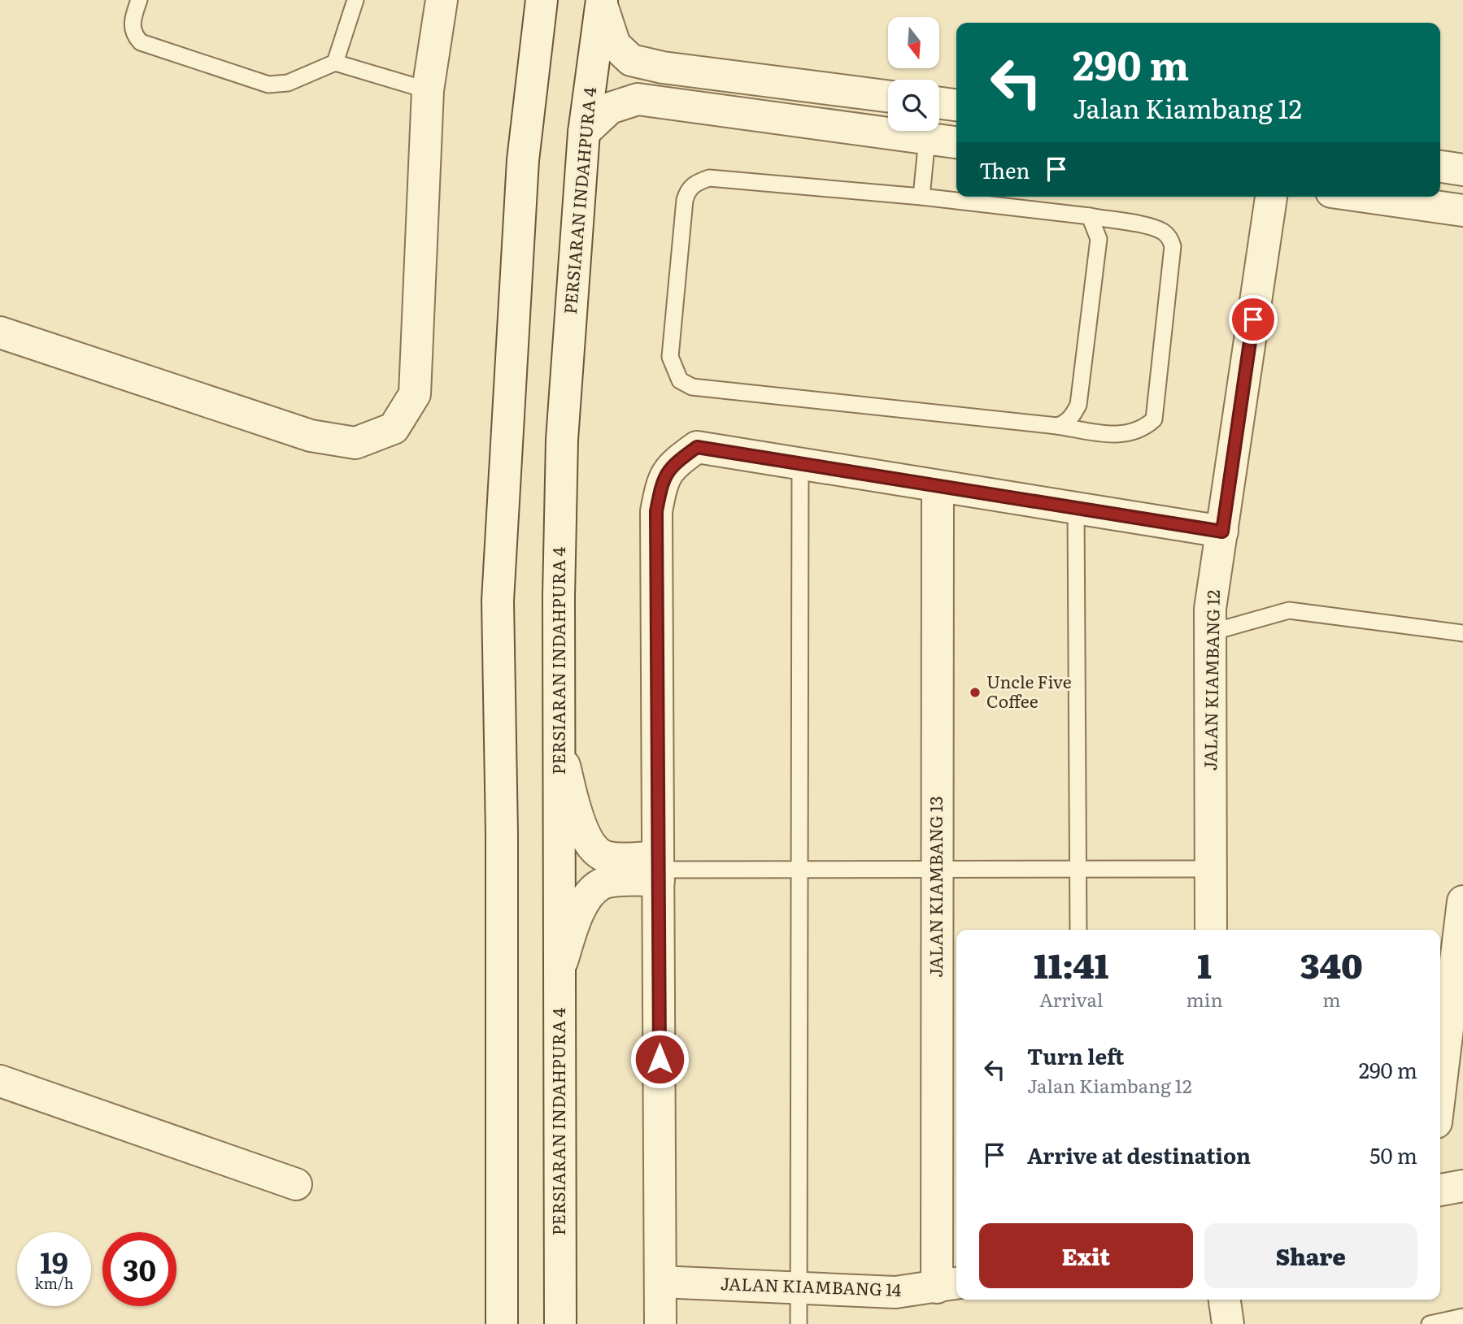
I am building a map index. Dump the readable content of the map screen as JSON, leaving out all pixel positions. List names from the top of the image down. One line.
{"streets":{"street":["PERSIARAN INDAHPURA 4","JALAN KIAMBANG 12","JALAN KIAMBANG 13","JALAN KIAMBANG 14"]},"crossings":[["JALAN KIAMBANG 13","JALAN KIAMBANG 14"]],"places":["Uncle Five Coffee"],"north":"bottom","page":{"turn":["290 m","Jalan Kiambang 12"],"then":"Then","eta":["11:41","Arrival","1","min","340","m"],"list":[{"name":"Turn left","note":"Jalan Kiambang 12","value":"290 m"},{"name":"Arrive at destination","value":"50 m"}],"buttons":["Exit","Share"],"speed":"19 km/h","limit":"30"}}
